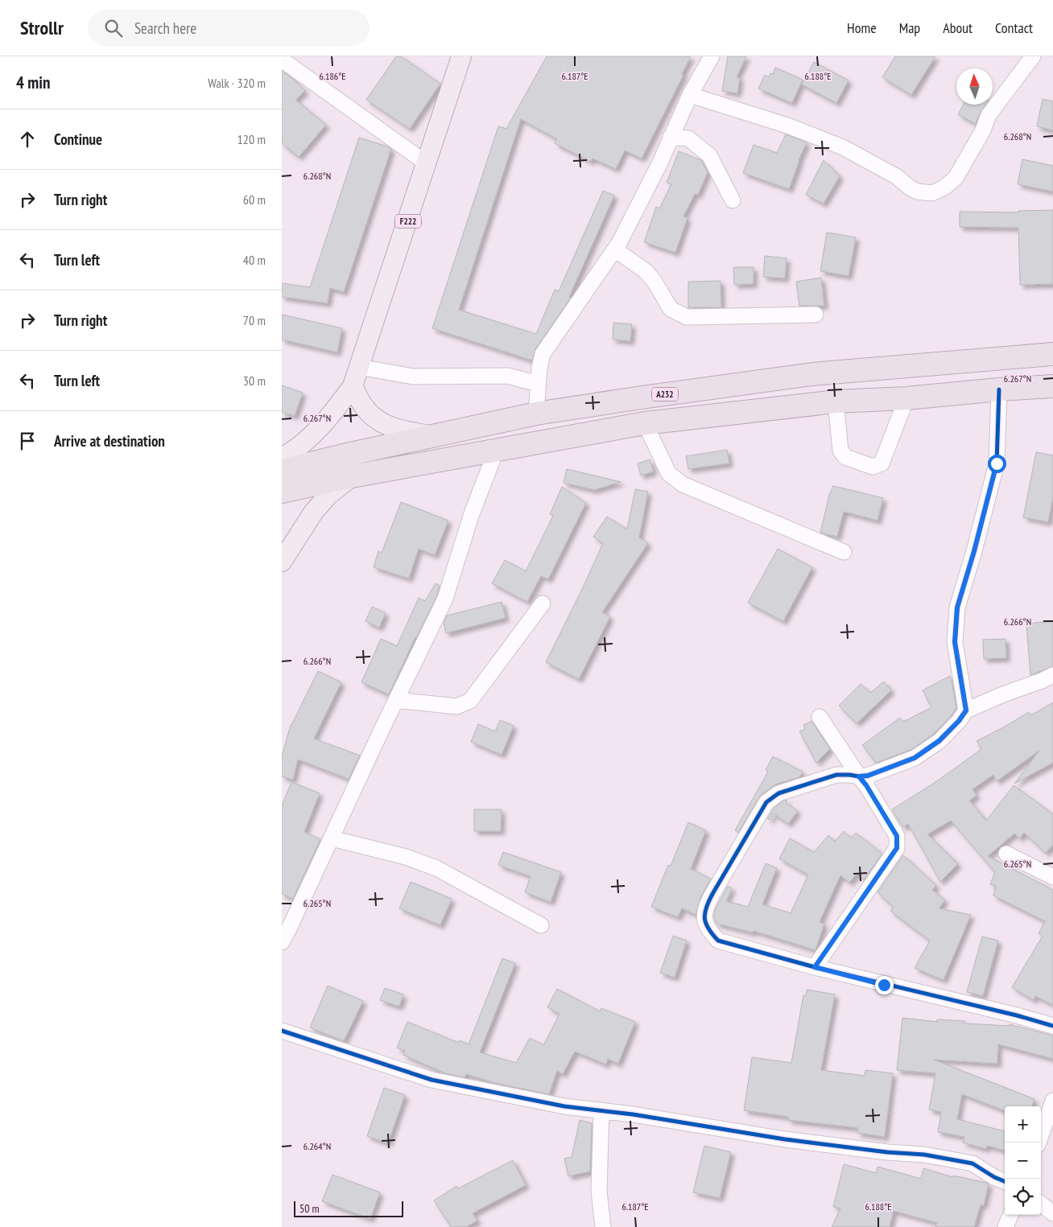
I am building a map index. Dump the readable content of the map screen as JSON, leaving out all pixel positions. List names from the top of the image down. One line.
{"streets":{"highway":["A232"],"main road":["F222"]},"scale_bar":"50 m","north":"top","page":{"header":"Strollr","search":"Search here","nav":["Home","Map","About","Contact"],"heading":["4 min","Walk · 320 m"],"list":[["Continue","120 m"],["Turn right","60 m"],["Turn left","40 m"],["Turn right","70 m"],["Turn left","30 m"],"Arrive at destination"],"map_buttons":["+","−"],"scale":"50 m"},"coordinates":["6.186°E","6.187°E","6.188°E","6.268°N","6.267°N","6.266°N","6.265°N","6.264°N"]}
